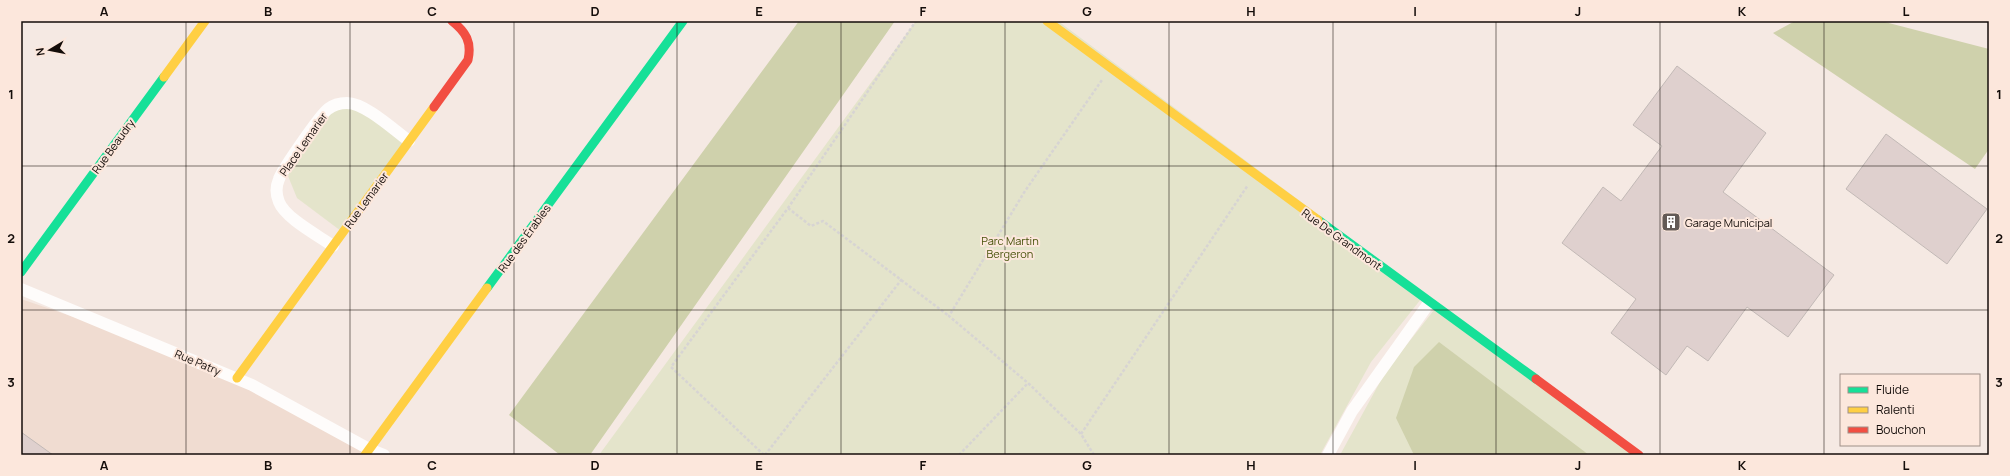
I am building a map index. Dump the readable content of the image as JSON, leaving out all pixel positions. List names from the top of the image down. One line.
{"streets":{"street":["Place Lemarier","Rue Beaudry","Rue Lemarier","Rue des Érables","Rue De Grandmont","Rue Patry"]},"crossings":[["Place Lemarier","Rue Lemarier"],["Rue Lemarier","Rue Patry"],["Rue des Érables","Rue Patry"]],"parks":["Parc Martin Bergeron"],"places":{"building":["Garage Municipal"]},"legend":["Fluide","Ralenti","Bouchon"],"north":"left","grid":{"columns":["A","B","C","D","E","F","G","H","I","J","K","L"],"rows":["1","2","3"]}}
